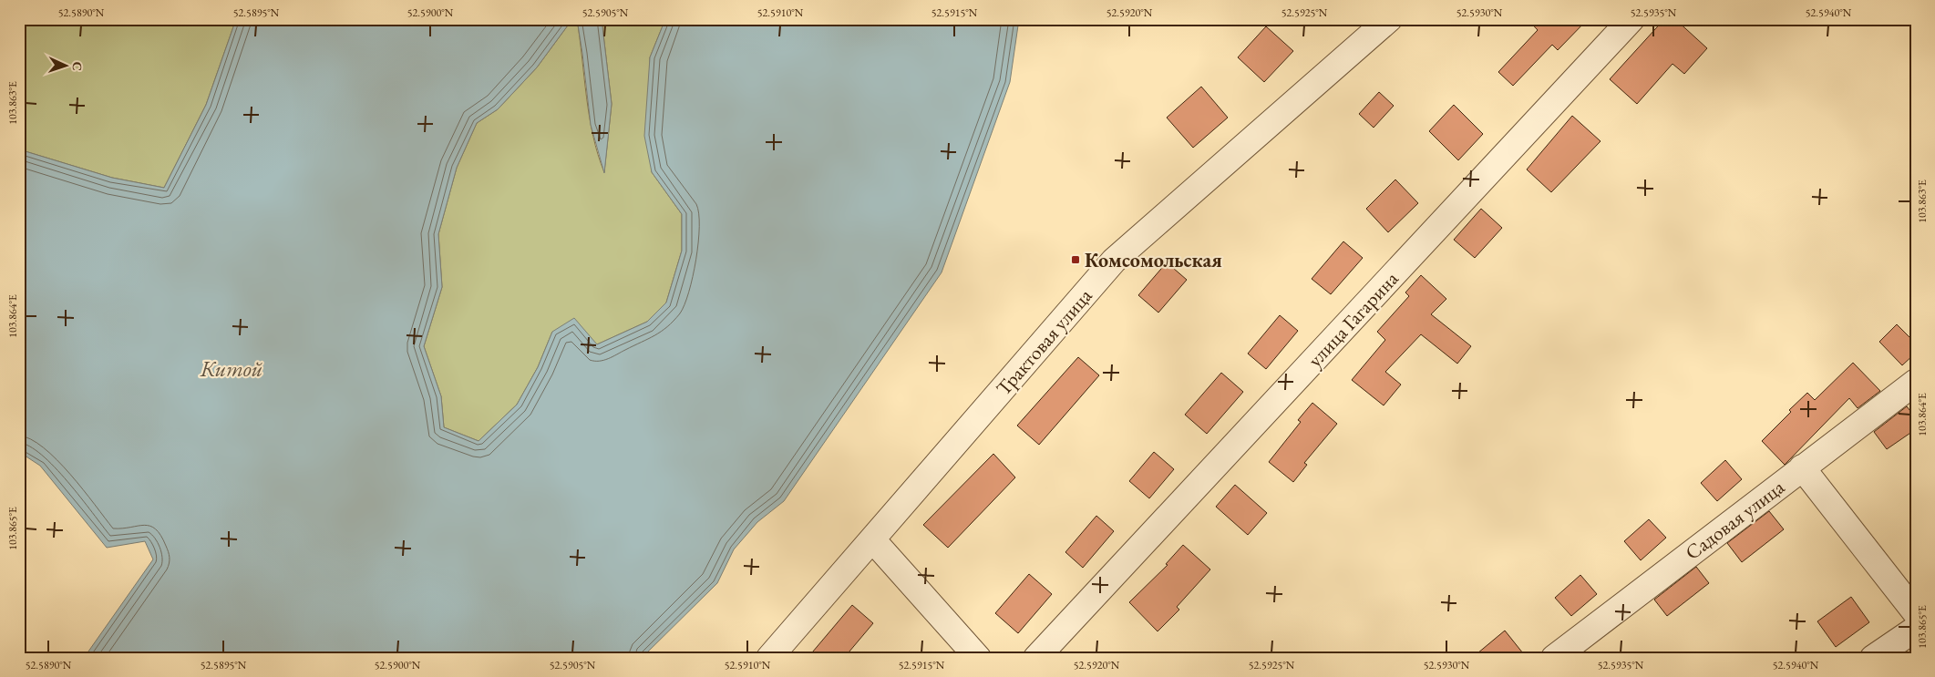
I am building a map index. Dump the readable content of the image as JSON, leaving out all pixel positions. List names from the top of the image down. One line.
{"streets":{"street":["улица Гагарина","Трактовая улица","Садовая улица"]},"water":["Китой"],"places":{"transit":["Комсомольская"]},"north":"right","coordinates":["52.5890°N","52.5895°N","52.5900°N","52.5905°N","52.5910°N","52.5915°N","52.5920°N","52.5925°N","52.5930°N","52.5935°N","52.5940°N","103.863°E","103.864°E","103.865°E"]}
